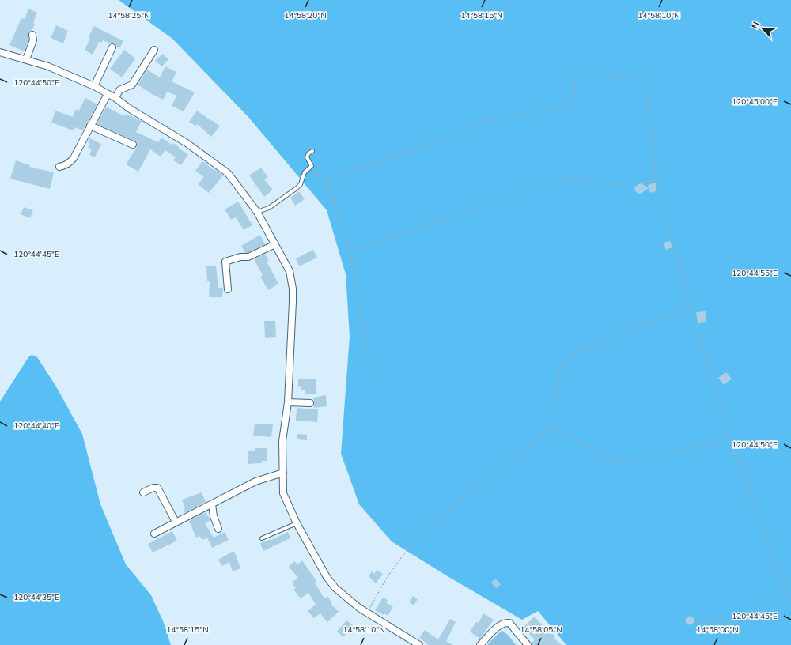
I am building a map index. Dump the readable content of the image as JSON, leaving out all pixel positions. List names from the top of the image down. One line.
{"north":"top left","coordinates":["14°58'25\"N","14°58'20\"N","14°58'15\"N","14°58'10\"N","120°44'50\"E","120°45'00\"E","120°44'45\"E","120°44'55\"E","120°44'40\"E","120°44'35\"E","14°58'05\"N","14°58'00\"N"]}
